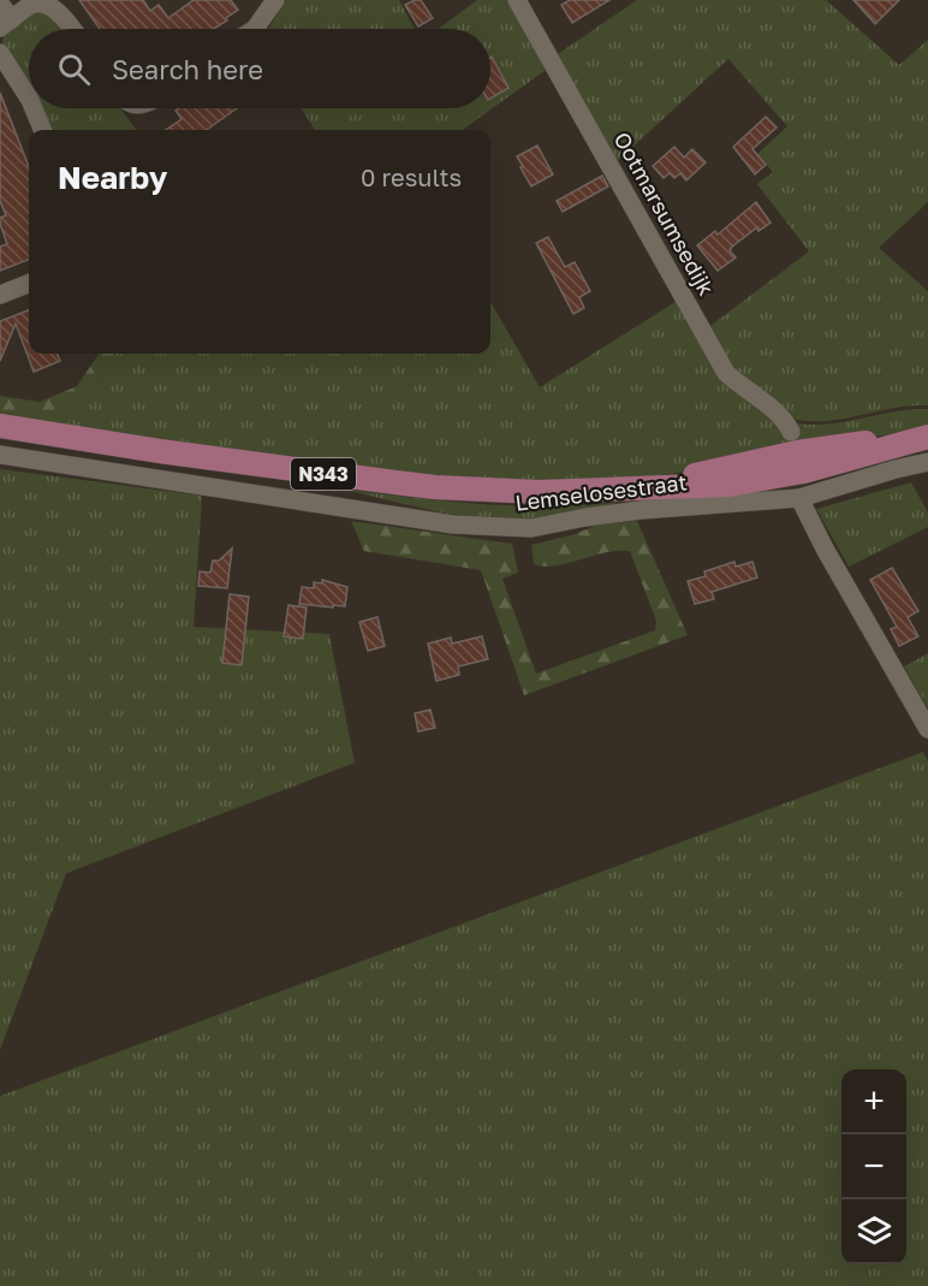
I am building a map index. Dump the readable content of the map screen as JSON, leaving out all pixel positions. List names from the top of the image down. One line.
{"streets":{"main road":["N343"],"street":["Ootmarsumsedijk","Lemselosestraat"]},"page":{"search":"Search here","heading":["Nearby","0 results"],"map_buttons":["+","−"]}}
